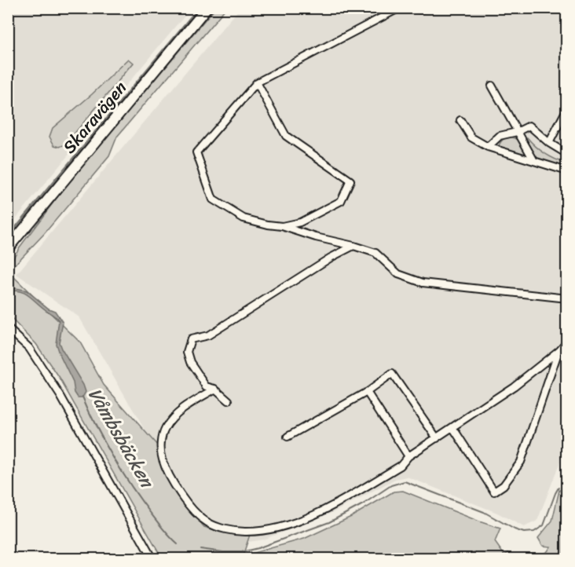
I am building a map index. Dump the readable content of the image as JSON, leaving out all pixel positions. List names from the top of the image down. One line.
{"streets":{"main road":["Skaravägen"]},"water":["Våmbsbäcken"]}
